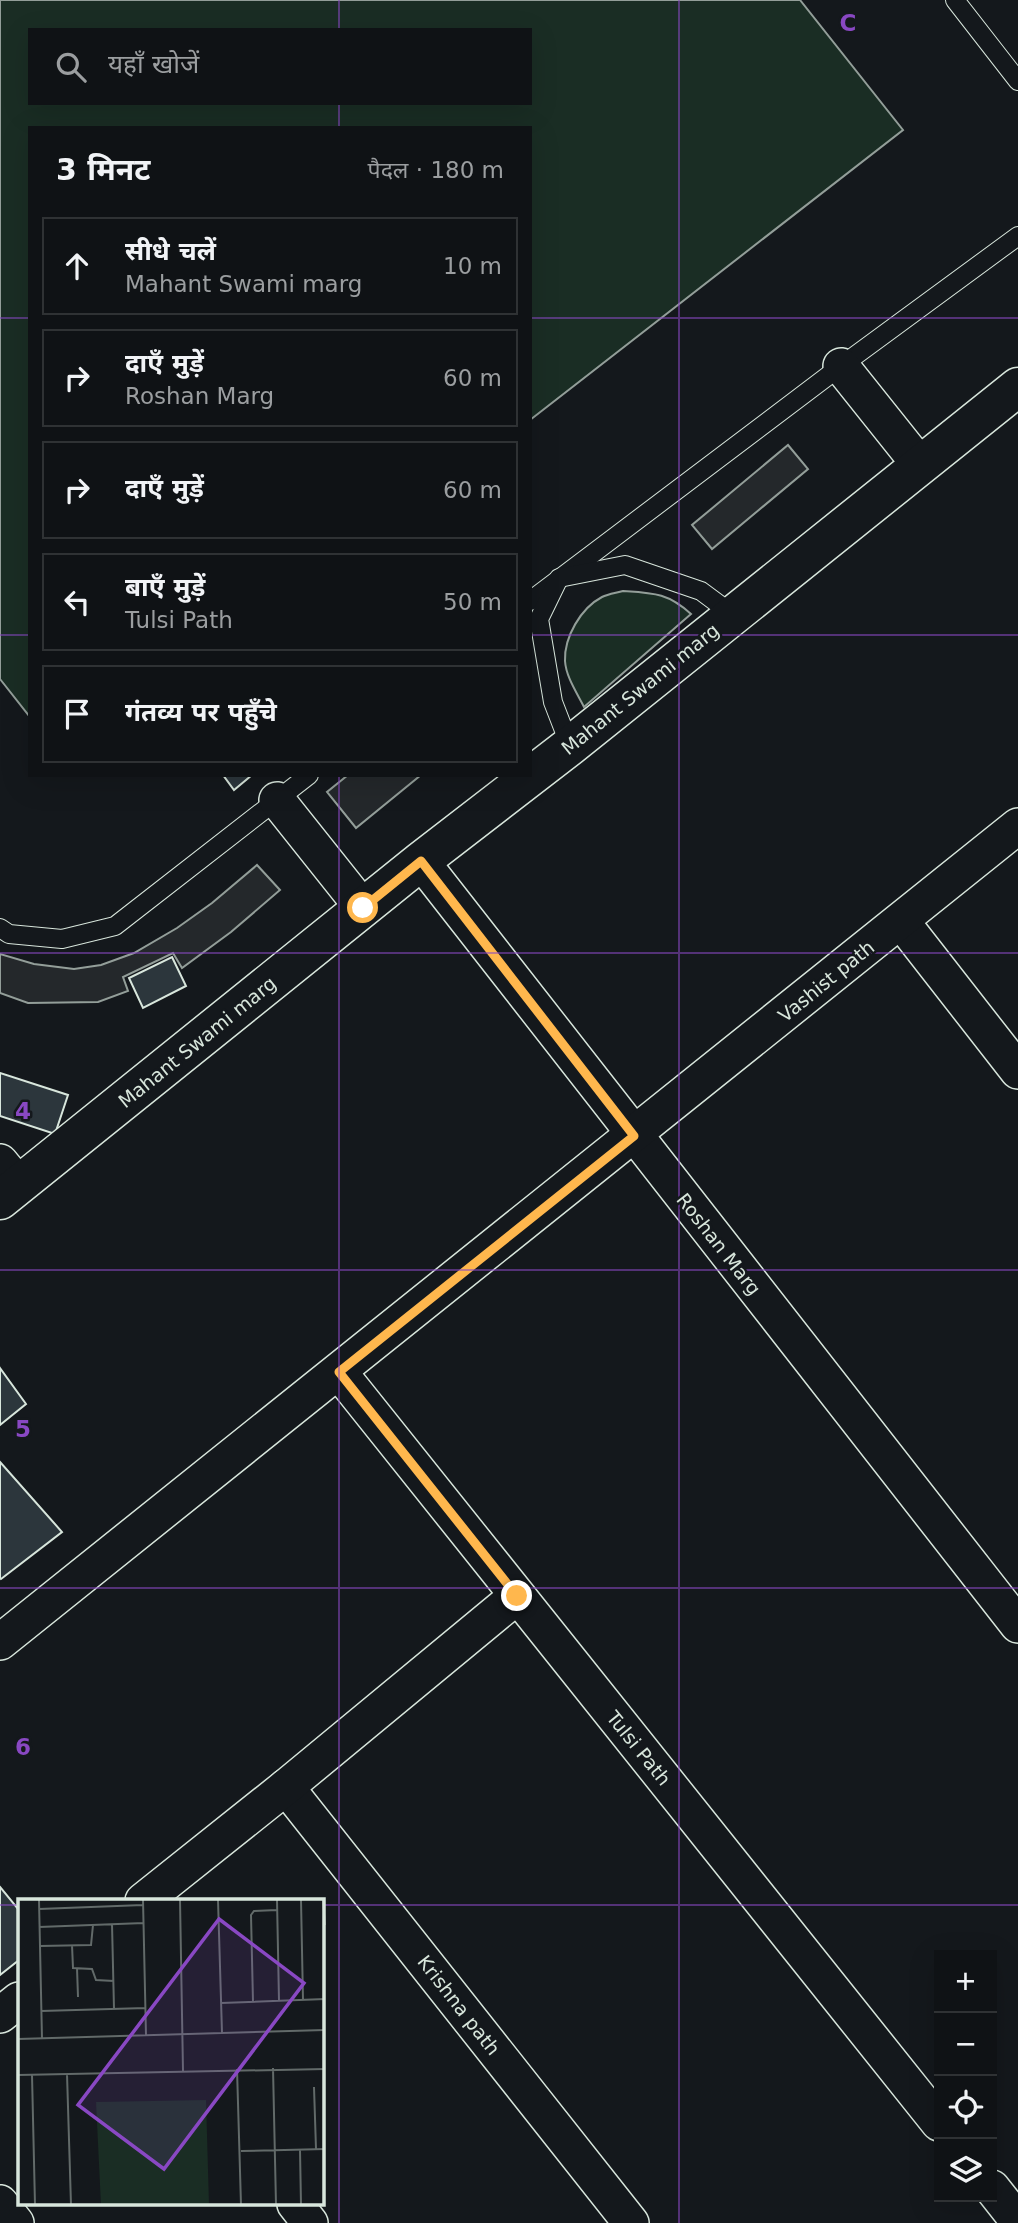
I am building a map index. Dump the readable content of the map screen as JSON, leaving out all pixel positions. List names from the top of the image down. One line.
{"streets":{"street":["Mahant Swami marg","Vashist path","Roshan Marg","Tulsi Path","Krishna path"]},"crossings":[["Mahant Swami marg","Roshan Marg"],["Vashist path","Roshan Marg"],["Vashist path","Tulsi Path"]],"page":{"search":"यहाँ खोजें","heading":["3 मिनट","पैदल · 180 m"],"list":[["सीधे चलें","Mahant Swami marg","10 m"],["दाएँ मुड़ें","Roshan Marg","60 m"],["दाएँ मुड़ें","60 m"],["बाएँ मुड़ें","Tulsi Path","50 m"],"गंतव्य पर पहुँचे"],"map_buttons":["+","−"]},"grid":{"columns":["C"],"rows":["4","5","6"]}}
